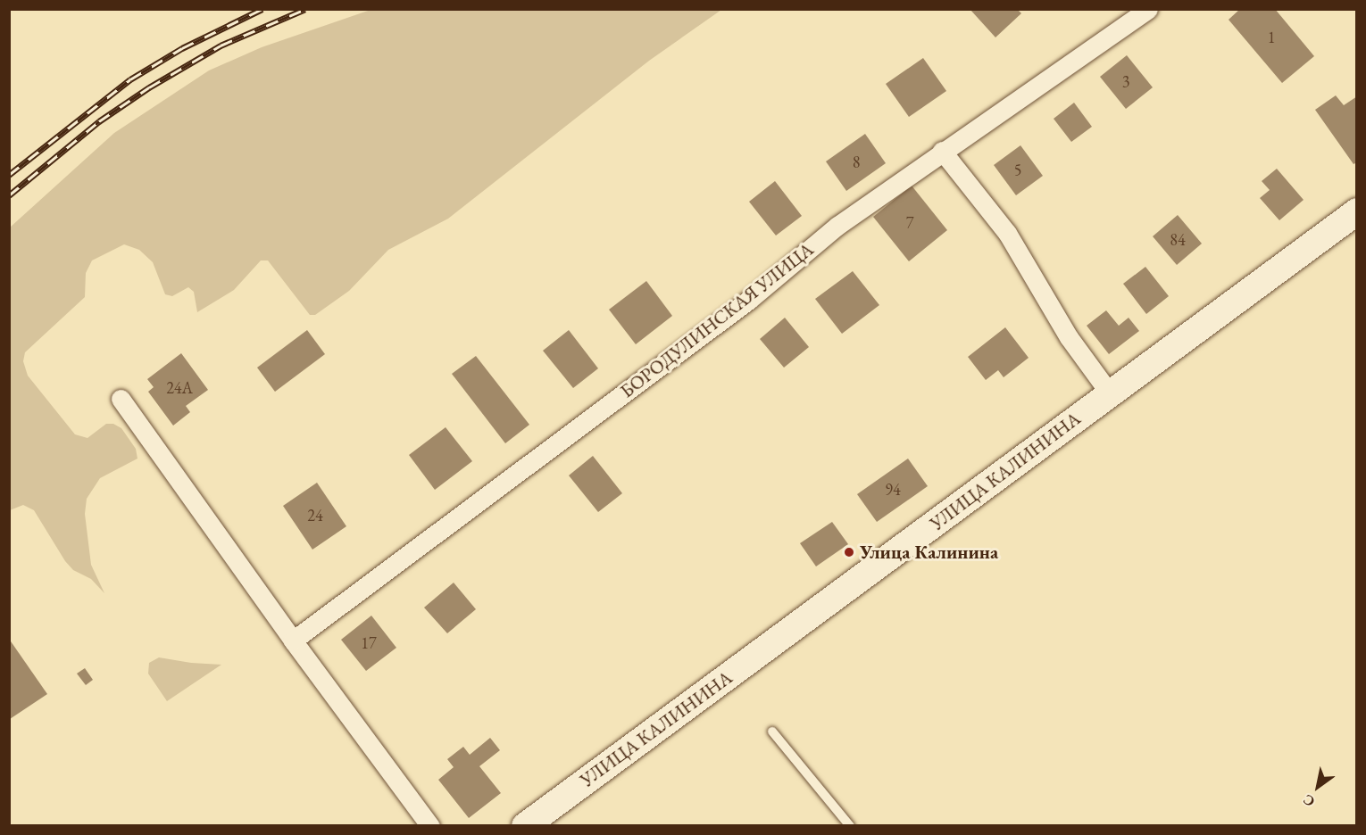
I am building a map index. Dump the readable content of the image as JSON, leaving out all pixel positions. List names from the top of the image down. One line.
{"streets":{"main road":["УЛИЦА КАЛИНИНА"],"street":["БОРОДУЛИНСКАЯ УЛИЦА"]},"places":["Улица Калинина"],"house_numbers":["1","3","8","5","7","84","24А","94","24","17"],"north":"bottom left"}
